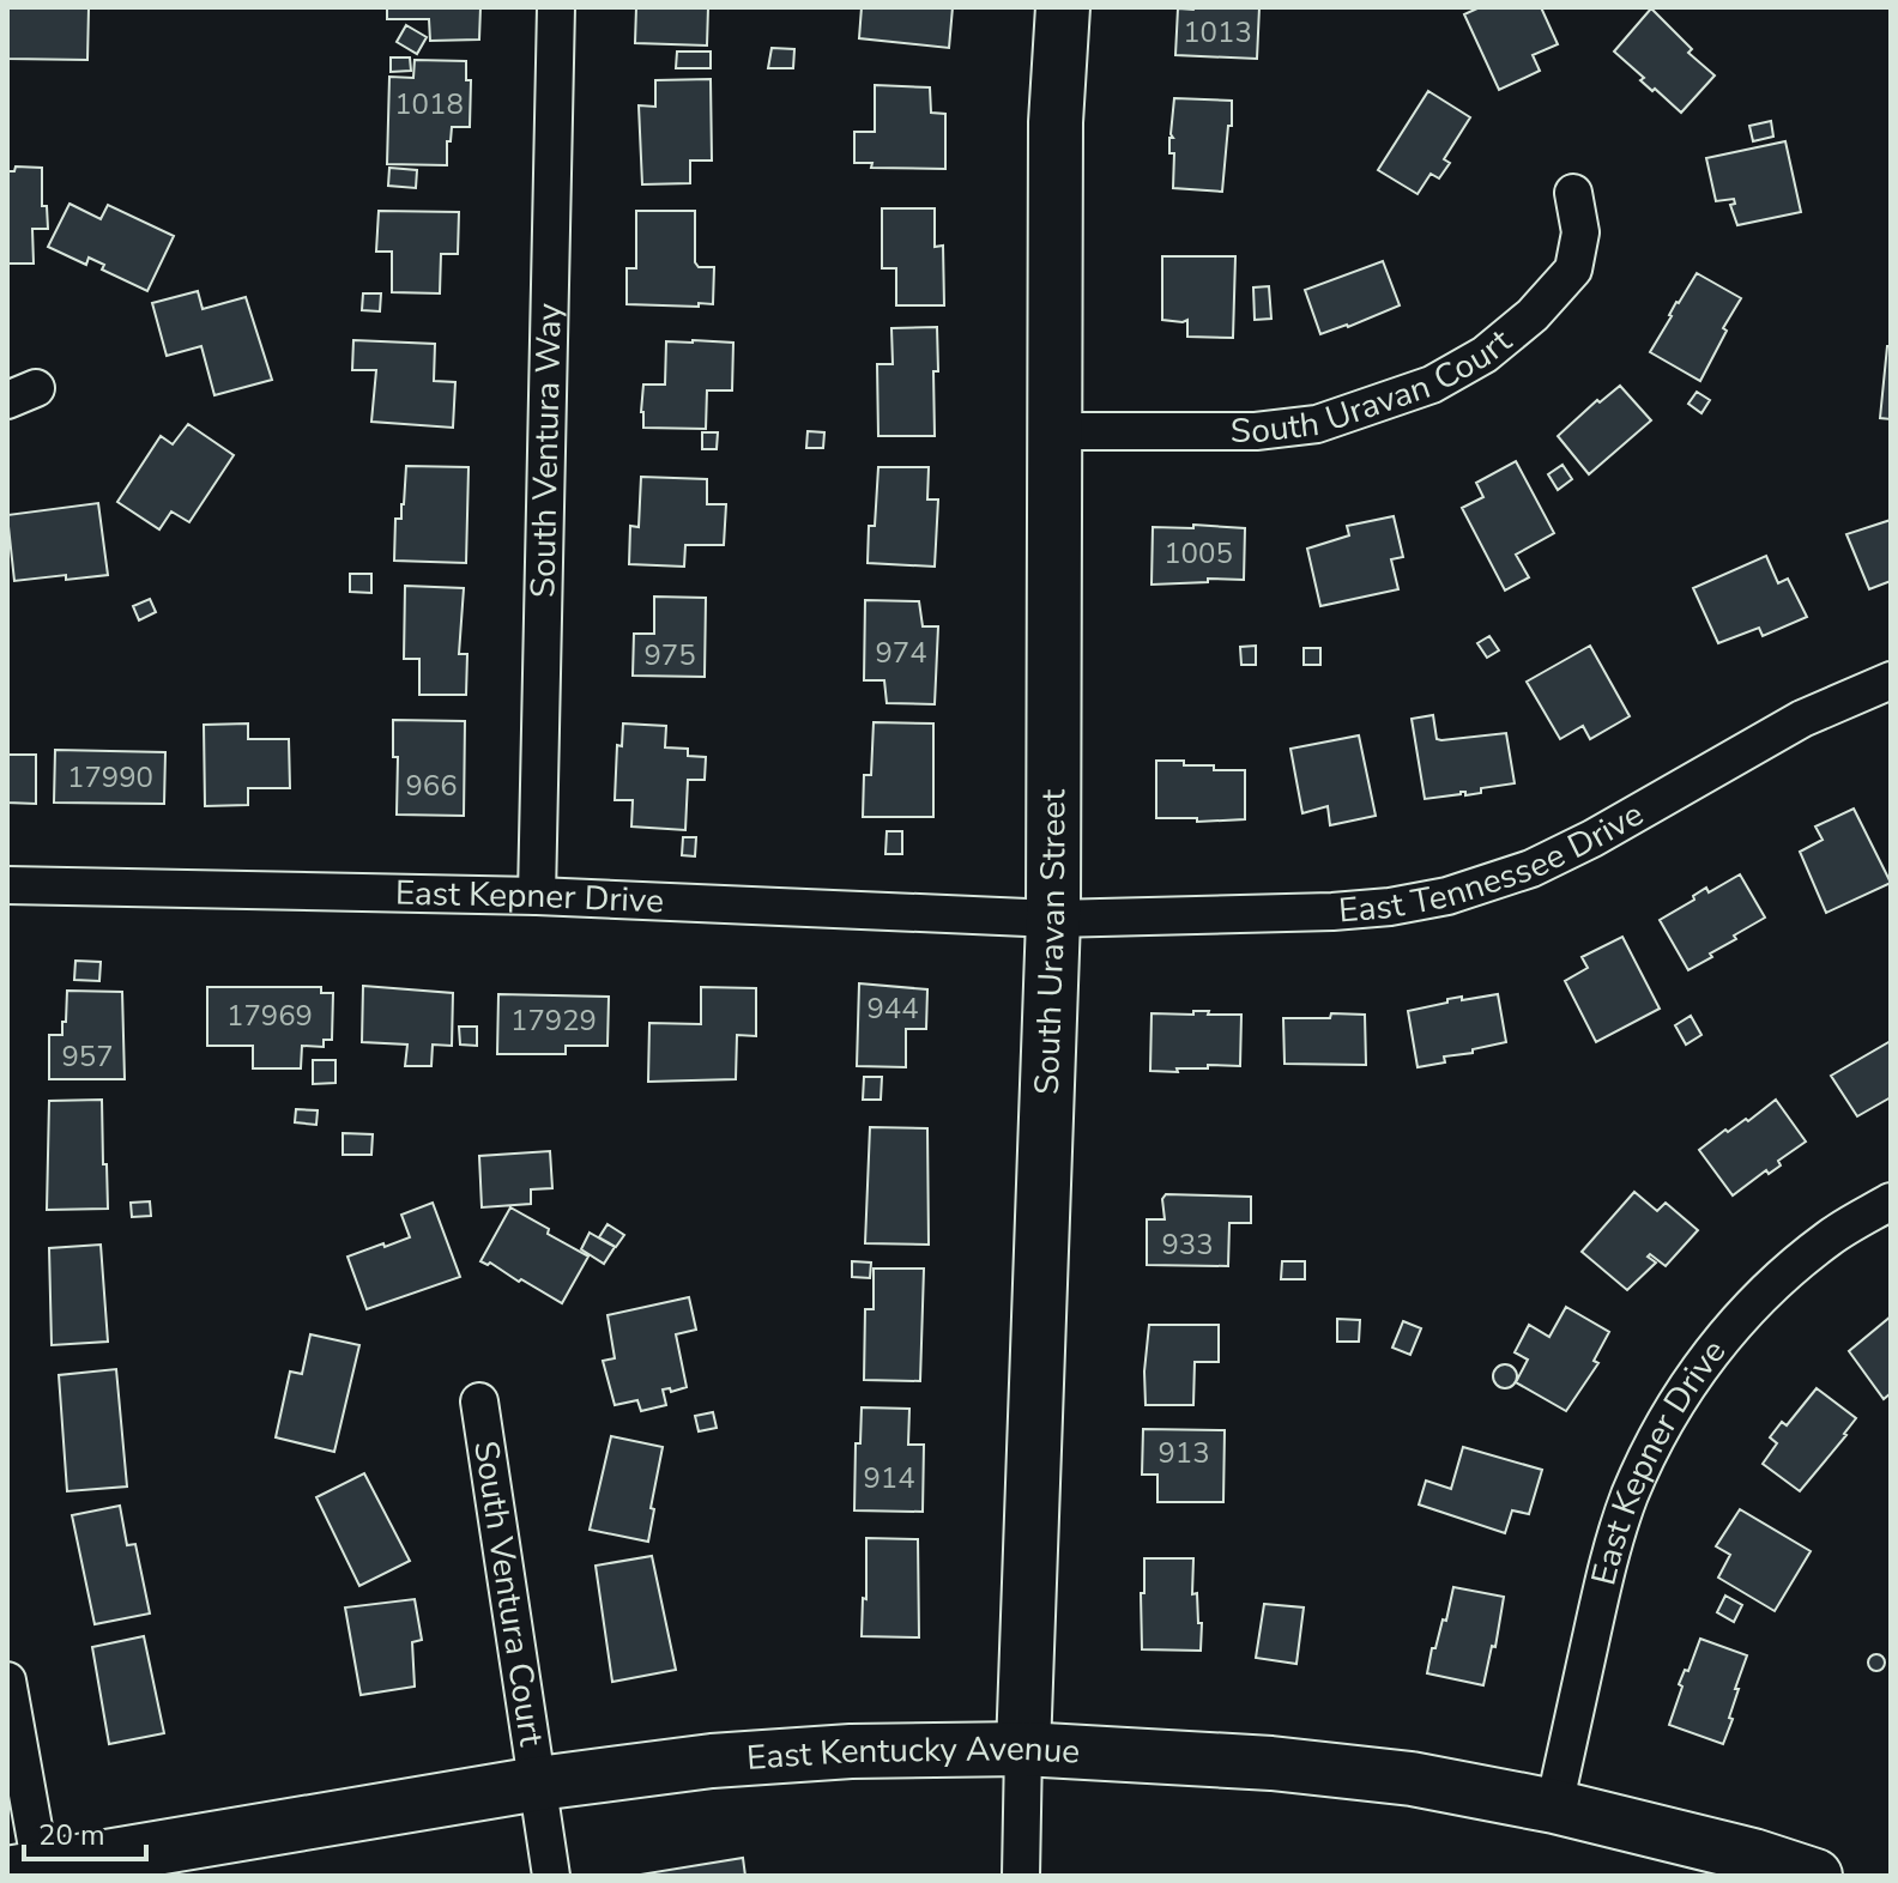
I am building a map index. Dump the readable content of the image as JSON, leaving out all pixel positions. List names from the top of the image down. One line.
{"streets":{"street":["South Uravan Court","South Ventura Way","East Tennessee Drive","East Kepner Drive","South Uravan Street","South Ventura Court","East Kentucky Avenue"]},"crossings":[["South Uravan Court","South Uravan Street"],["South Ventura Way","East Kepner Drive"],["East Tennessee Drive","East Kepner Drive"],["East Tennessee Drive","South Uravan Street"],["East Kepner Drive","South Uravan Street"],["East Kepner Drive","East Kentucky Avenue"],["South Uravan Street","East Kentucky Avenue"],["South Ventura Court","East Kentucky Avenue"]],"house_numbers":["1013","1018","1005","974","975","17990","966","944","17969","17929","957","933","913","914"],"scale_bar":"20 m"}
